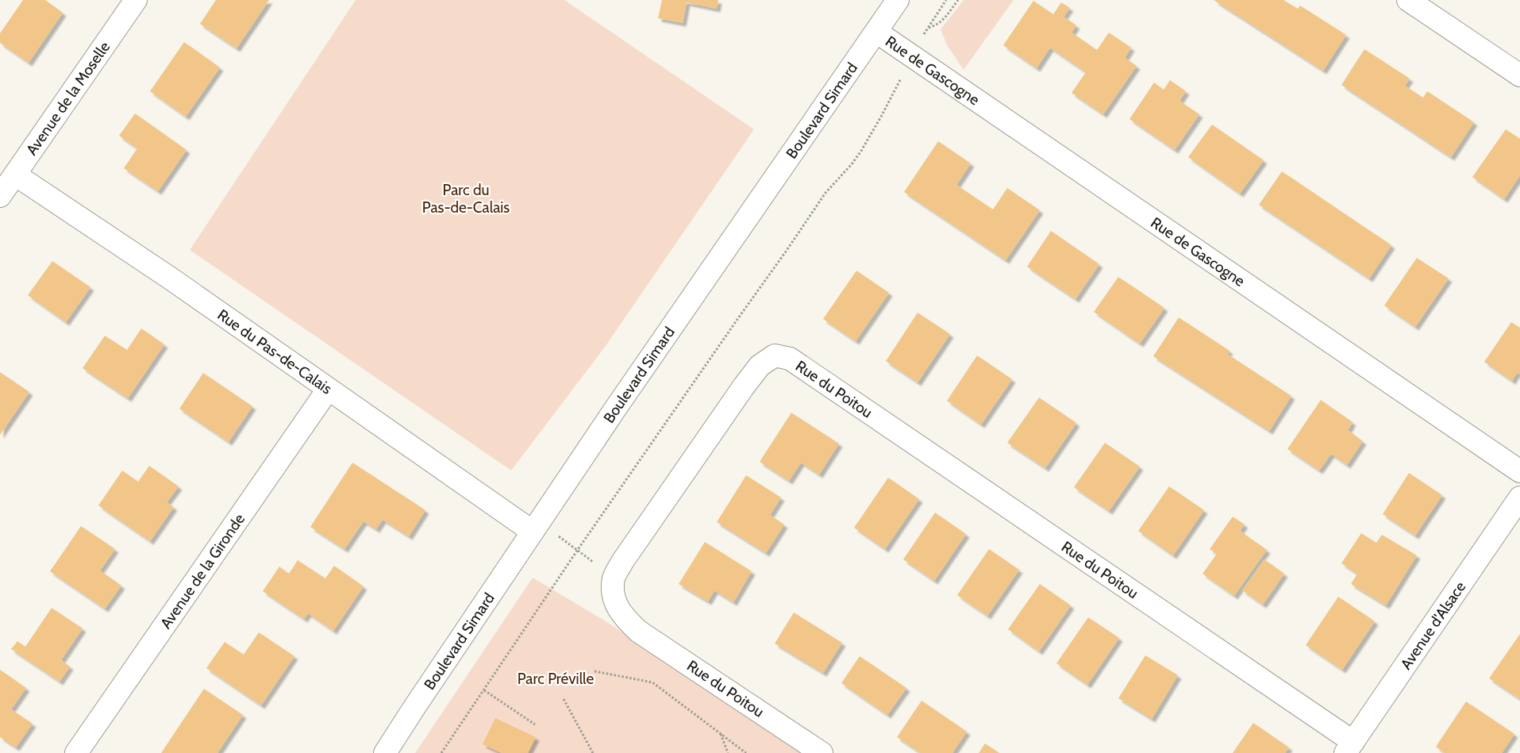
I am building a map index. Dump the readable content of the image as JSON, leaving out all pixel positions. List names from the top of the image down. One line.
{"streets":{"street":["Rue de Gascogne","Avenue de la Moselle","Boulevard Simard","Rue du Pas-de-Calais","Rue du Poitou","Avenue de la Gironde","Avenue d'Alsace"]},"crossings":[["Rue de Gascogne","Boulevard Simard"],["Avenue de la Moselle","Rue du Pas-de-Calais"],["Boulevard Simard","Rue du Pas-de-Calais"],["Rue du Pas-de-Calais","Avenue de la Gironde"],["Rue du Poitou","Avenue d'Alsace"]],"parks":["Parc du Pas-de-Calais","Parc Préville"]}
